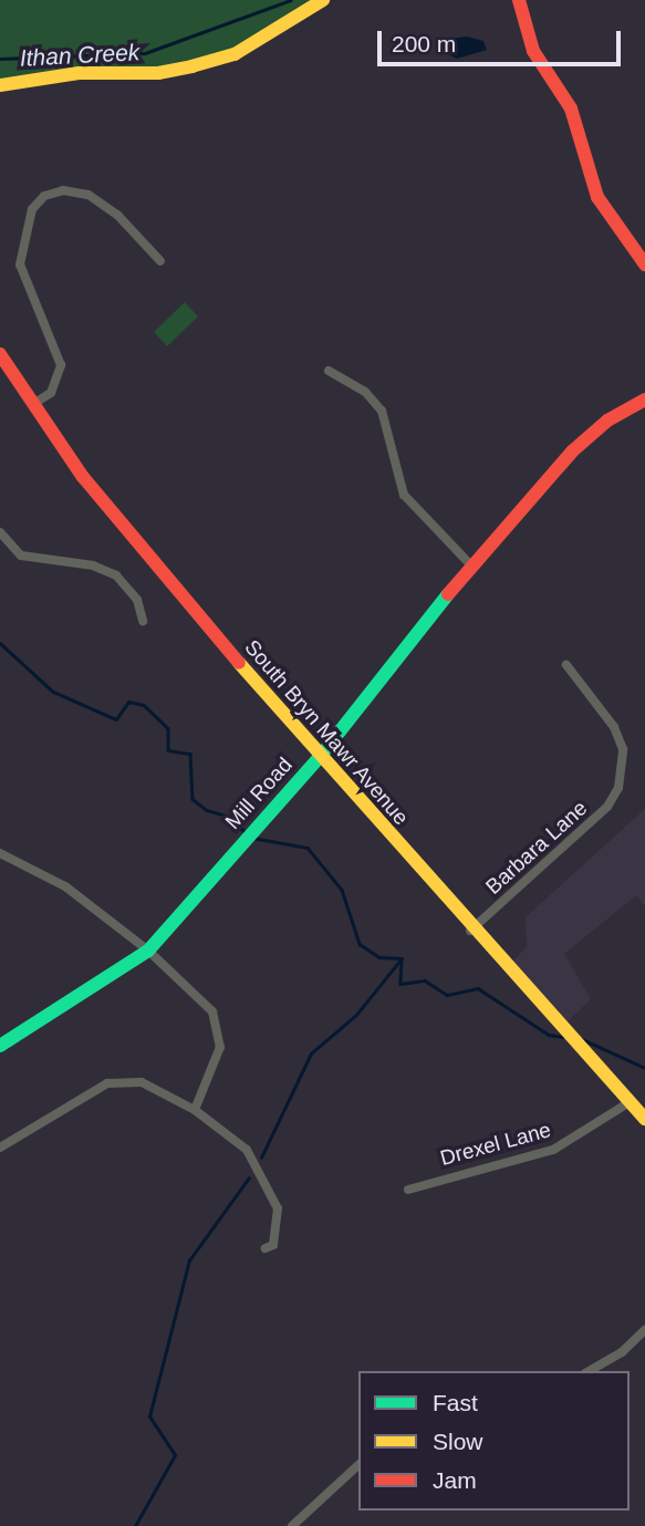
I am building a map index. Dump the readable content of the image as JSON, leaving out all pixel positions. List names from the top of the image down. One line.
{"streets":{"street":["South Bryn Mawr Avenue","Mill Road","Barbara Lane","Drexel Lane"]},"crossings":[["South Bryn Mawr Avenue","Mill Road"],["South Bryn Mawr Avenue","Barbara Lane"],["South Bryn Mawr Avenue","Drexel Lane"]],"water":["Ithan Creek"],"legend":["Fast","Slow","Jam"],"scale_bar":"200 m"}
